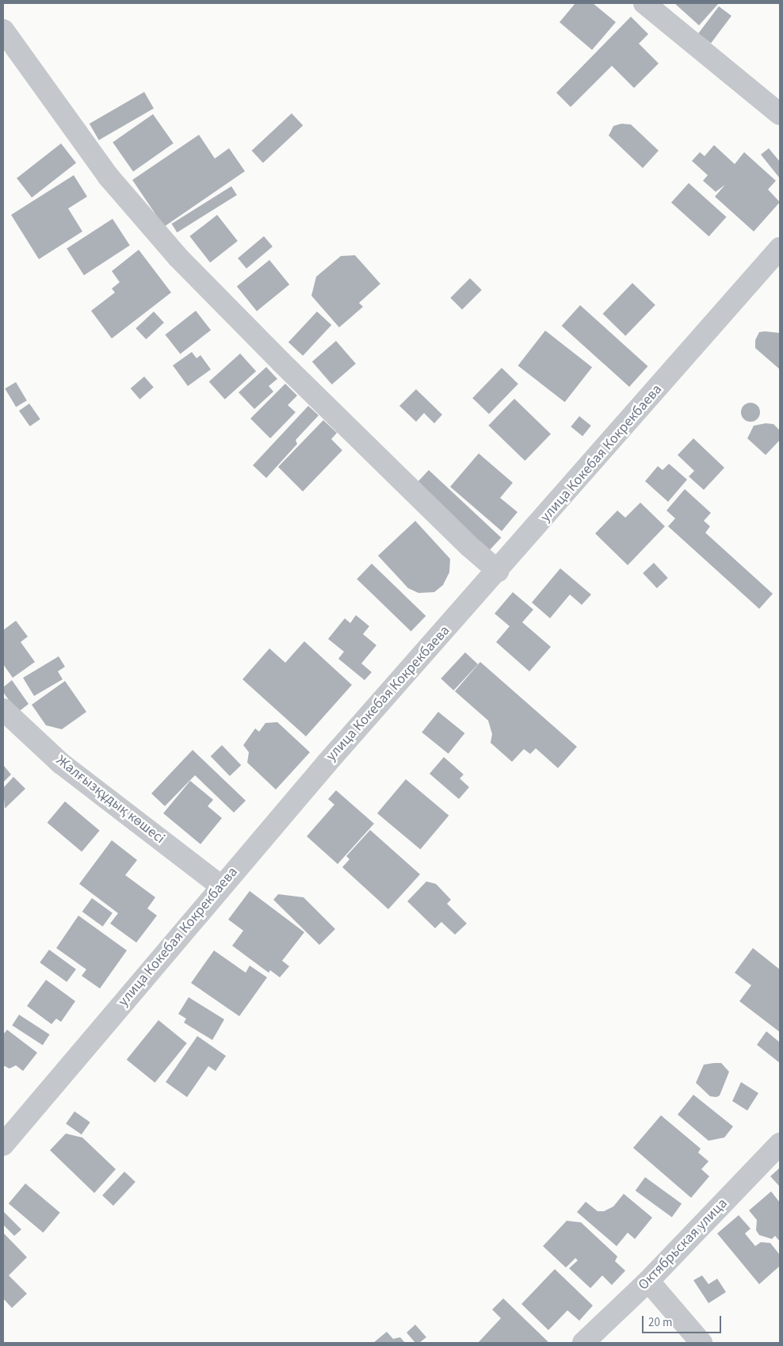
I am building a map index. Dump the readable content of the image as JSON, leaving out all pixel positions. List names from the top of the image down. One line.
{"streets":{"street":["улица Кокебая Кокрекбаева","Жалғызқұдық көшесі","Октябрьская улица"]},"crossings":[["улица Кокебая Кокрекбаева","Жалғызқұдық көшесі"]],"scale_bar":"20 m"}
